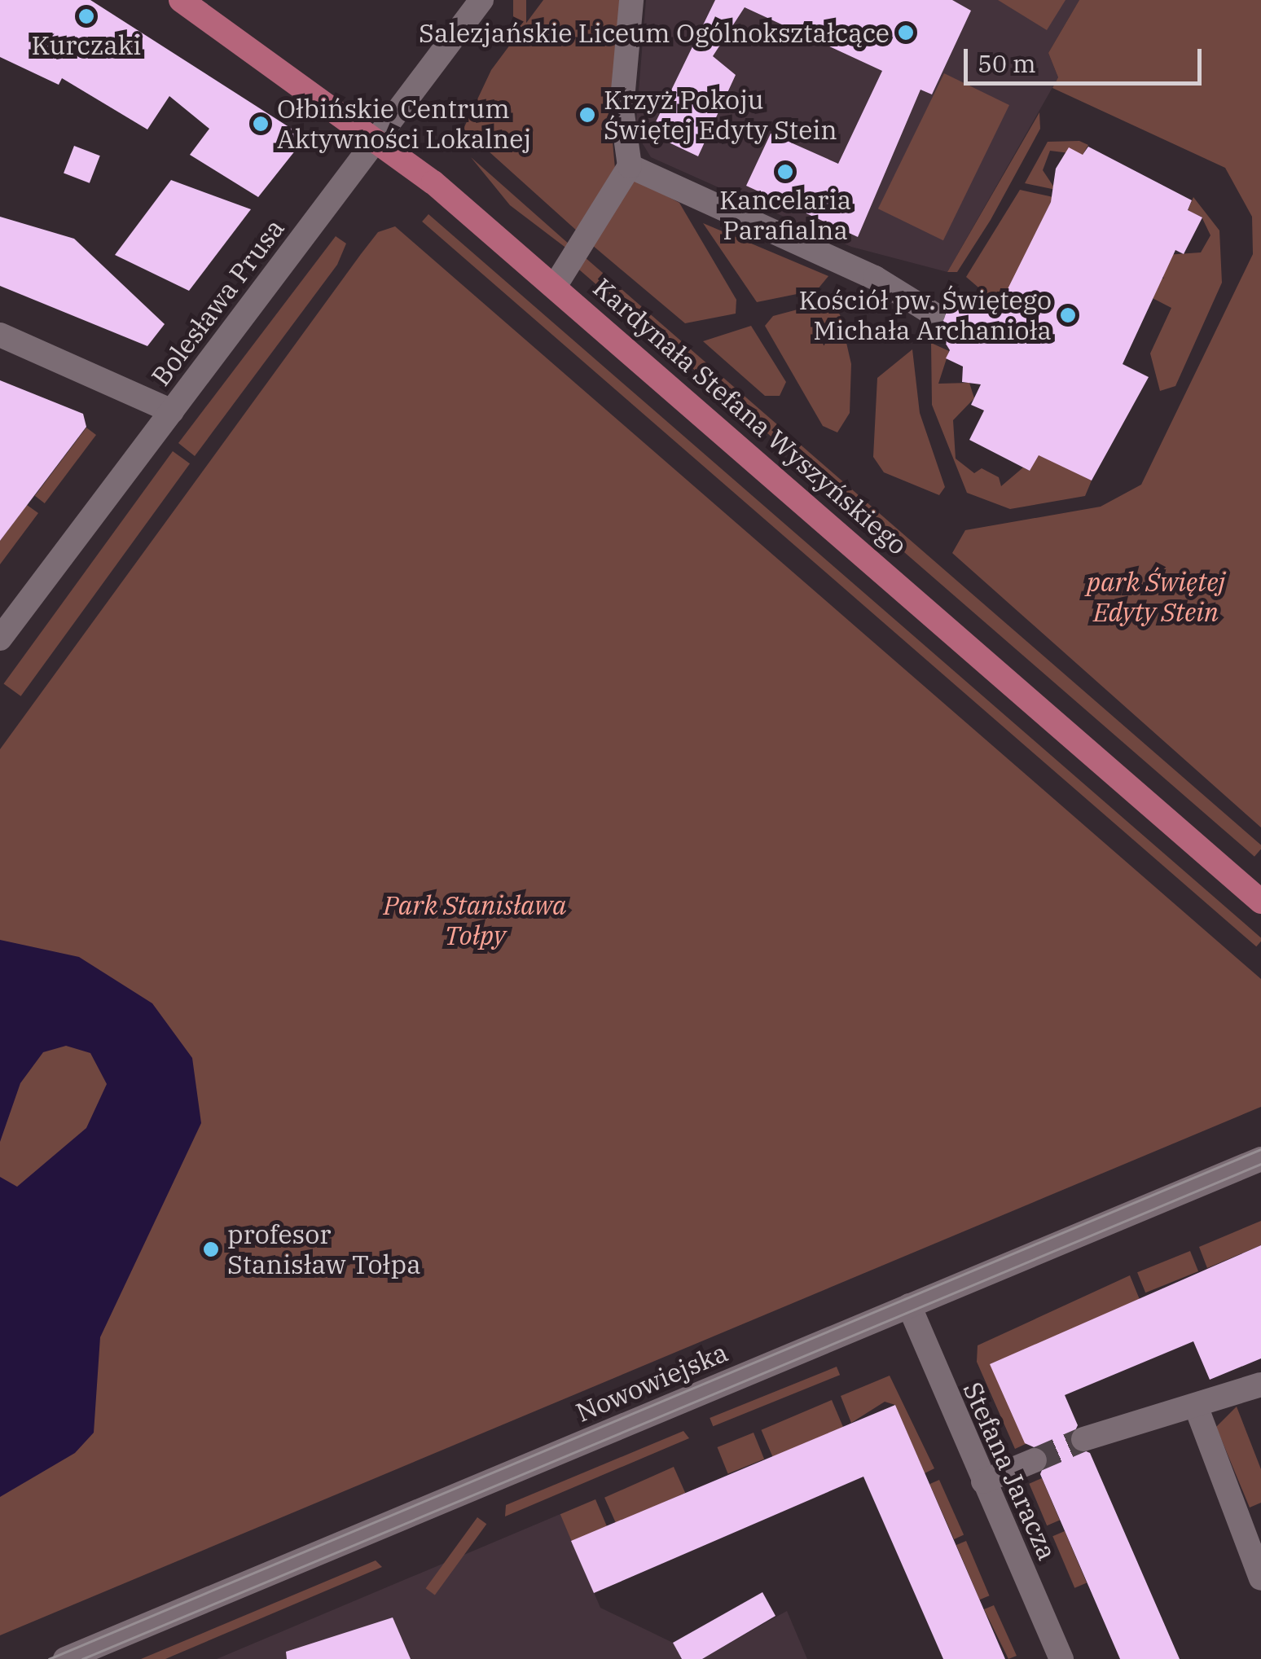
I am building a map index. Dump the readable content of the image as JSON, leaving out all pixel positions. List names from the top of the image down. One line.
{"streets":{"main road":["Kardynała Stefana Wyszyńskiego"],"street":["Bolesława Prusa","Nowowiejska","Stefana Jaracza"]},"crossings":[["Bolesława Prusa","Kardynała Stefana Wyszyńskiego"],["Nowowiejska","Stefana Jaracza"]],"parks":["park Świętej Edyty Stein","Park Stanisława Tołpy"],"places":["Kurczaki","Salezjańskie Liceum Ogólnokształcące","Krzyż Pokoju Świętej Edyty Stein","Ołbińskie Centrum Aktywności Lokalnej","Kancelaria Parafialna","Kościół pw. Świętego Michała Archanioła","profesor Stanisław Tołpa"],"scale_bar":"50 m"}
